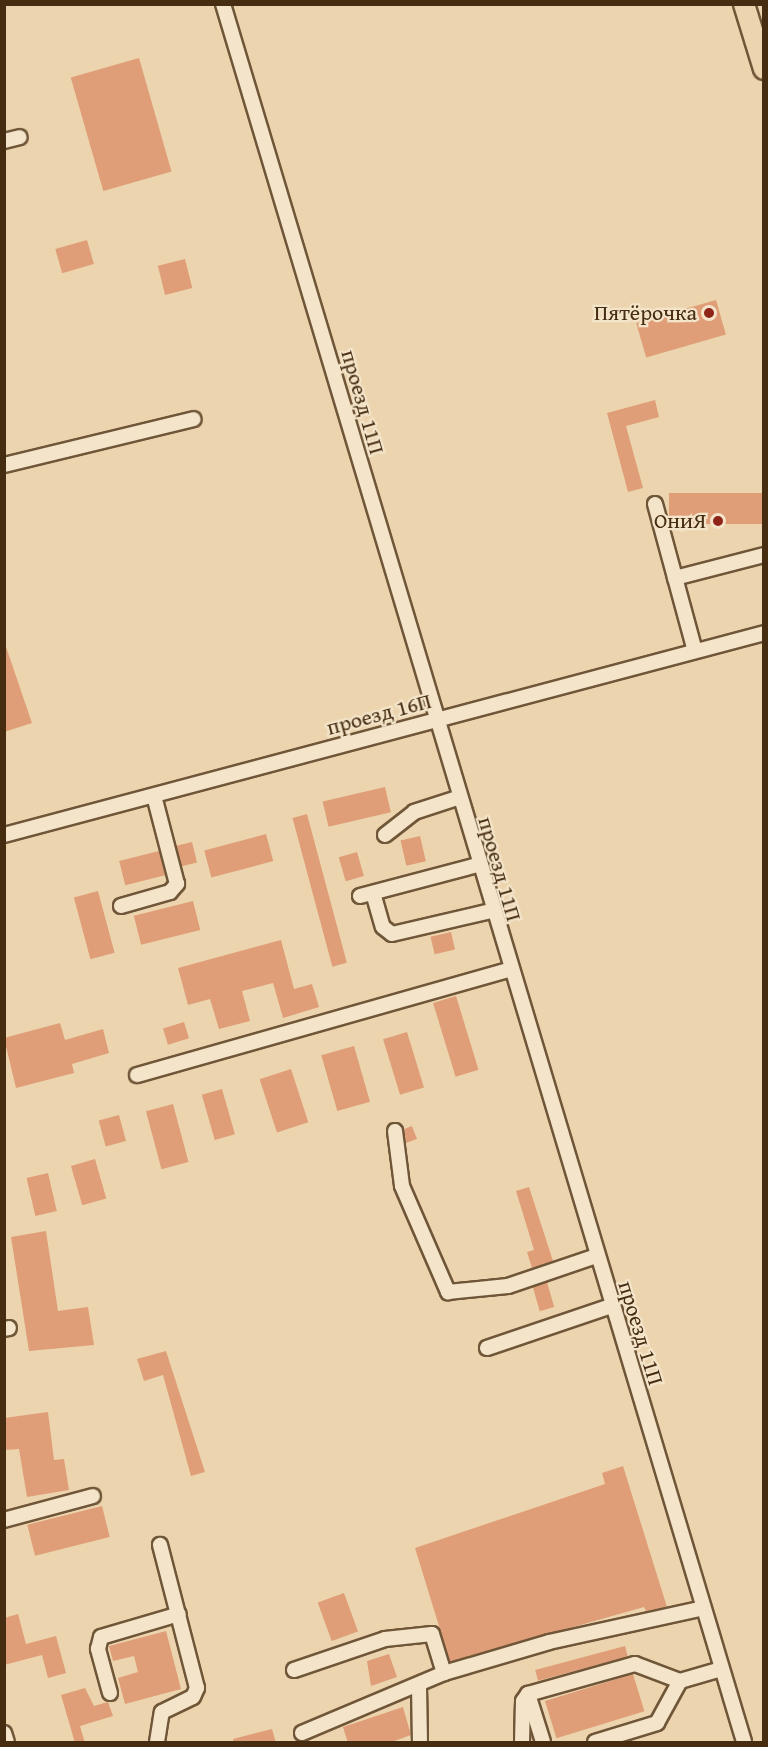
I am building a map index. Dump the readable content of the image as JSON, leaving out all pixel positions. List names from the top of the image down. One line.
{"streets":{"street":["проезд 11П","проезд 16П"]},"crossings":[["проезд 11П","проезд 16П"]],"places":["Пятёрочка","ОниЯ"]}
